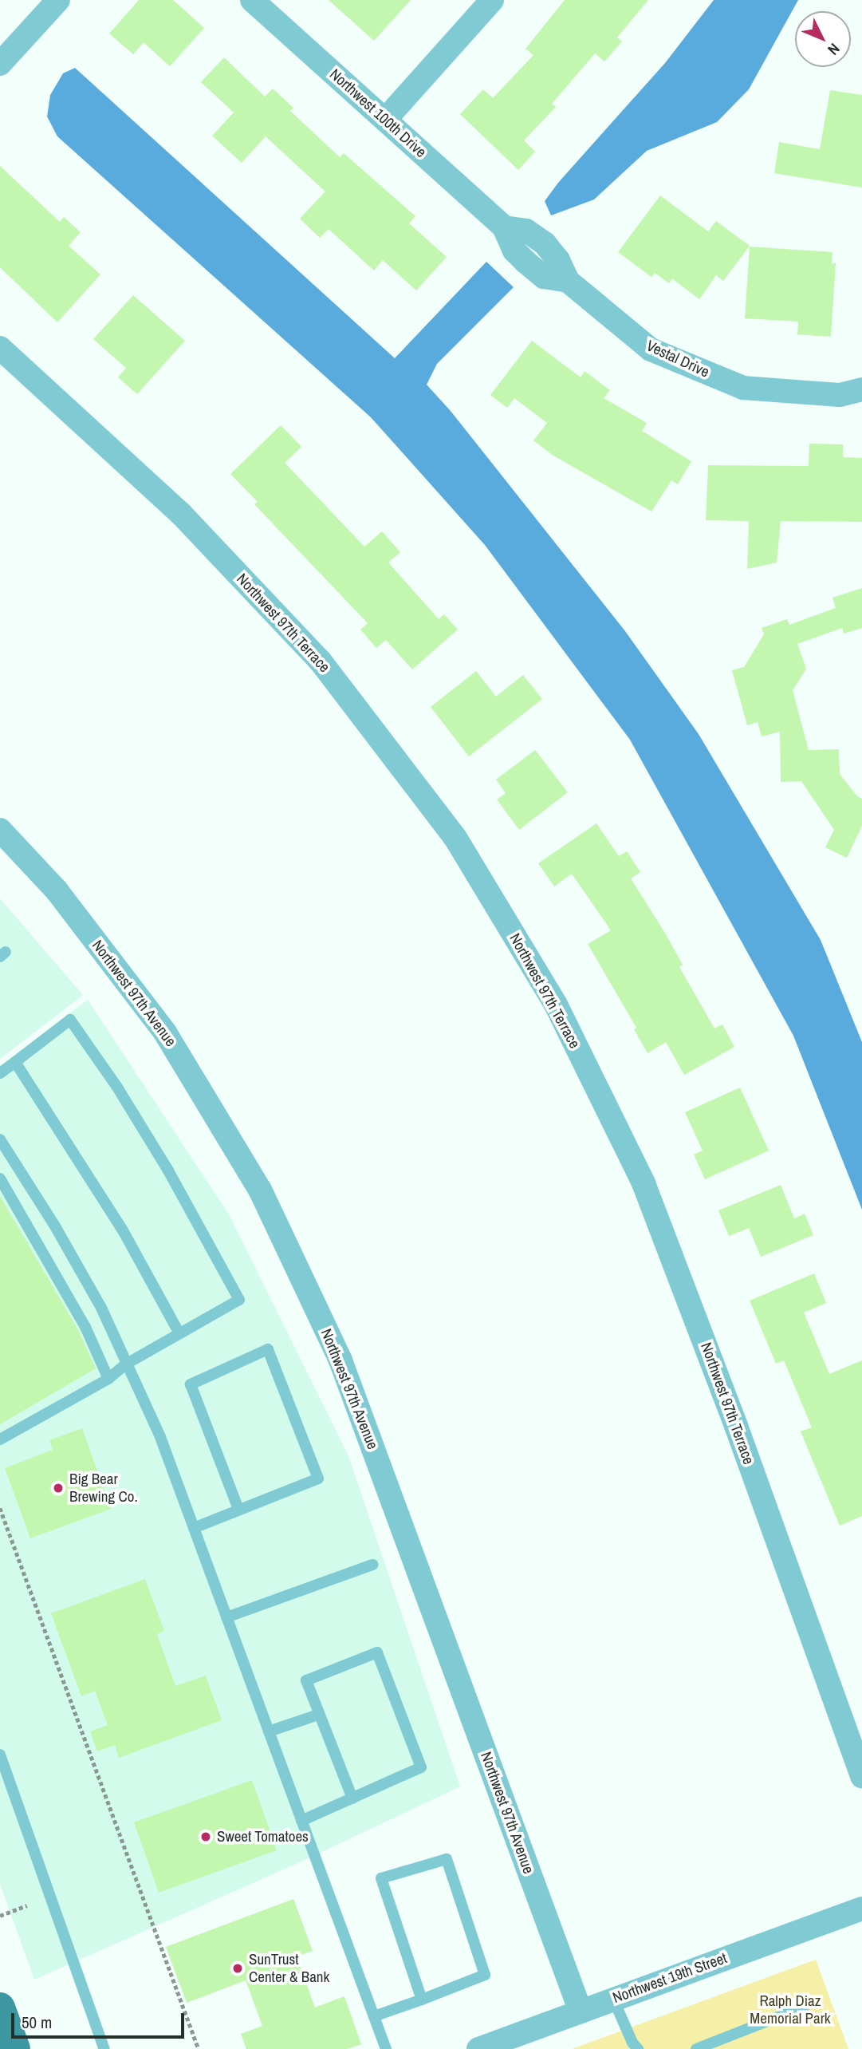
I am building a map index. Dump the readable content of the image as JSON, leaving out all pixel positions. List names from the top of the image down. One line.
{"streets":{"street":["Northwest 100th Drive","Vestal Drive","Northwest 97th Terrace","Northwest 97th Avenue","Northwest 19th Street"]},"crossings":[["Northwest 100th Drive","Vestal Drive"],["Northwest 97th Avenue","Northwest 19th Street"]],"parks":["Ralph Diaz Memorial Park"],"places":["Big Bear Brewing Co.","Sweet Tomatoes","SunTrust Center & Bank"],"scale_bar":"50 m","north":"bottom right"}
